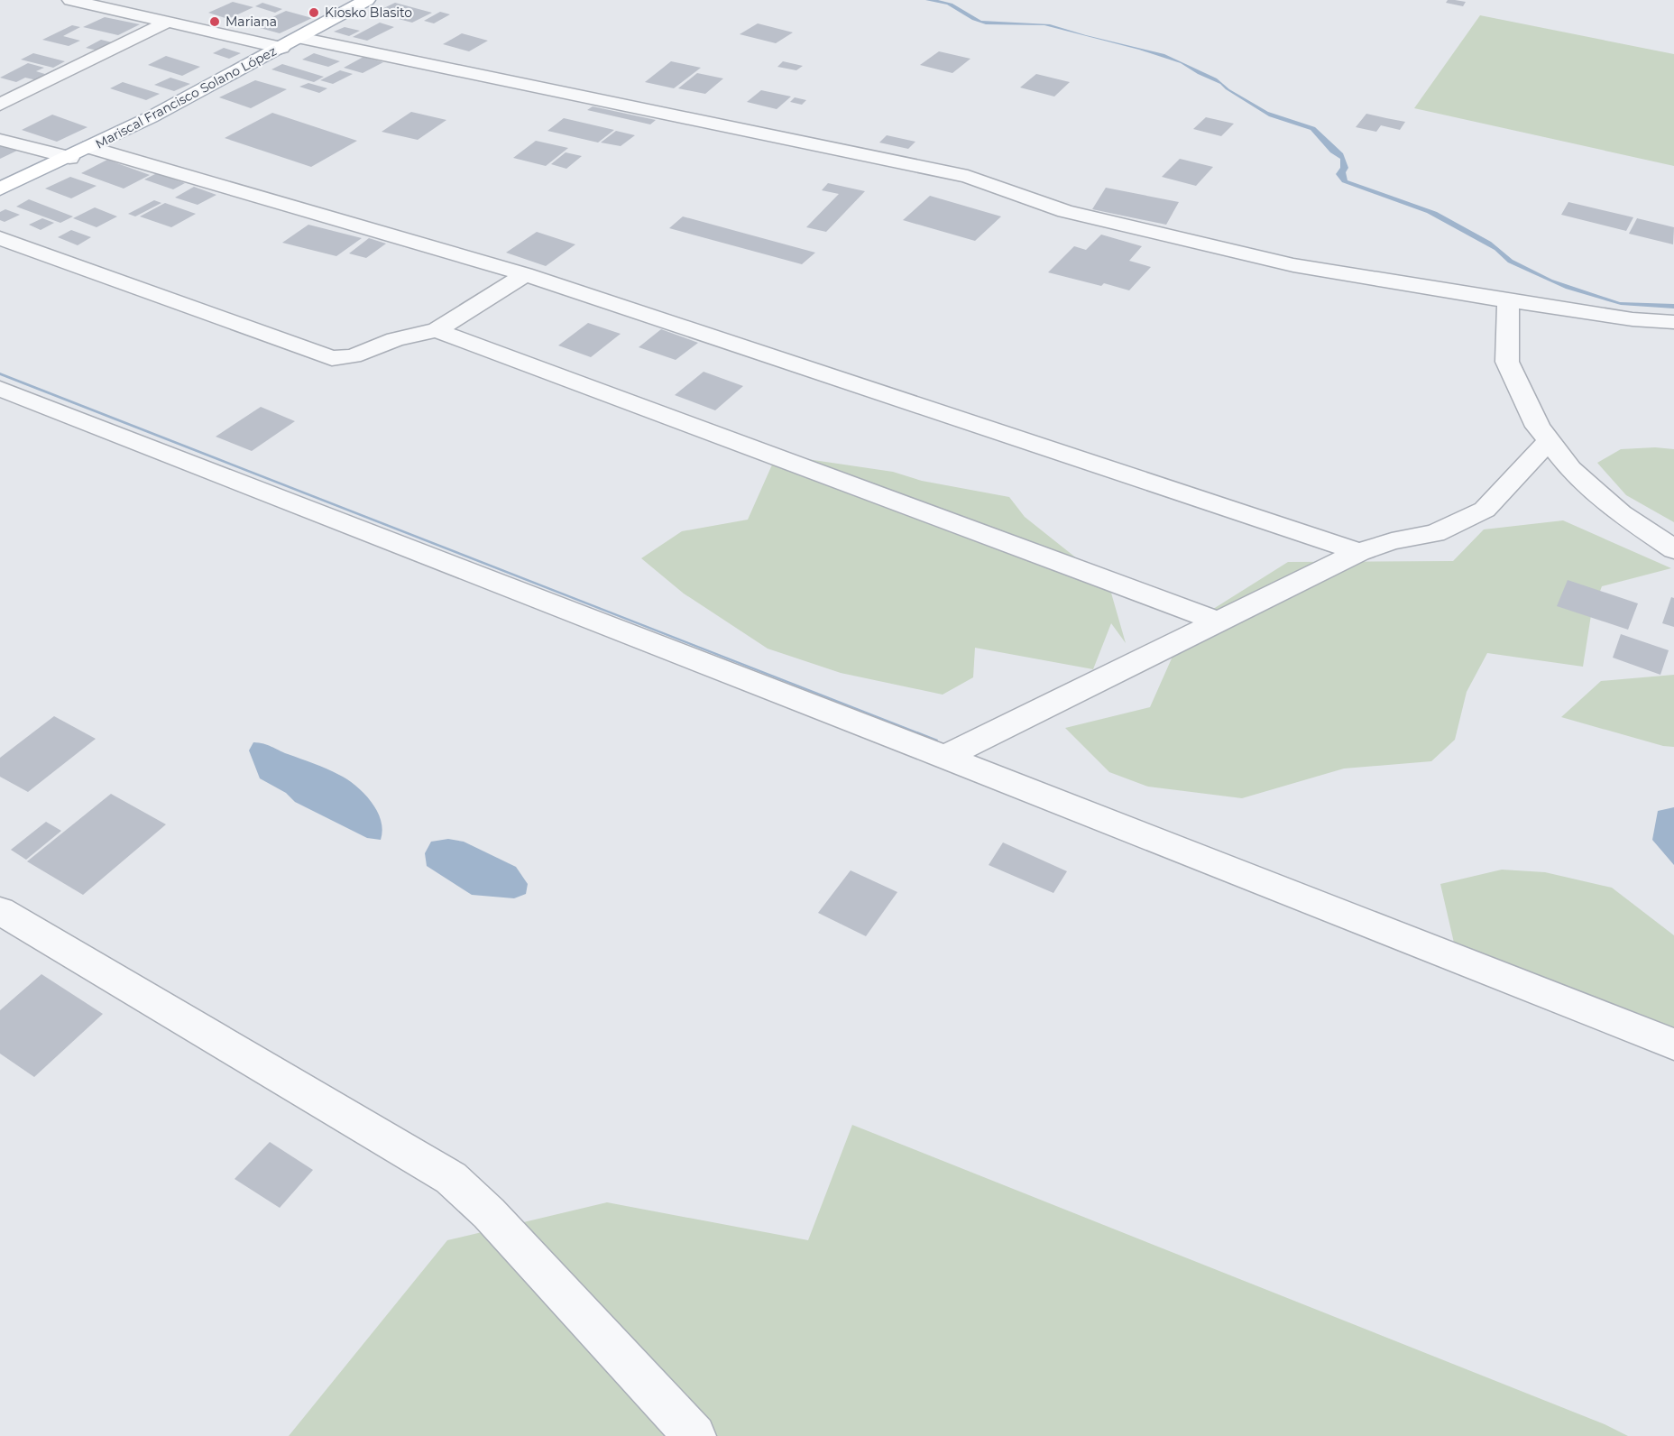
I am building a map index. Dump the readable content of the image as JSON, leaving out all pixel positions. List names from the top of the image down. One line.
{"streets":{"main road":["Mariscal Francisco Solano López"]},"places":["Kiosko Blasito","Mariana"]}
